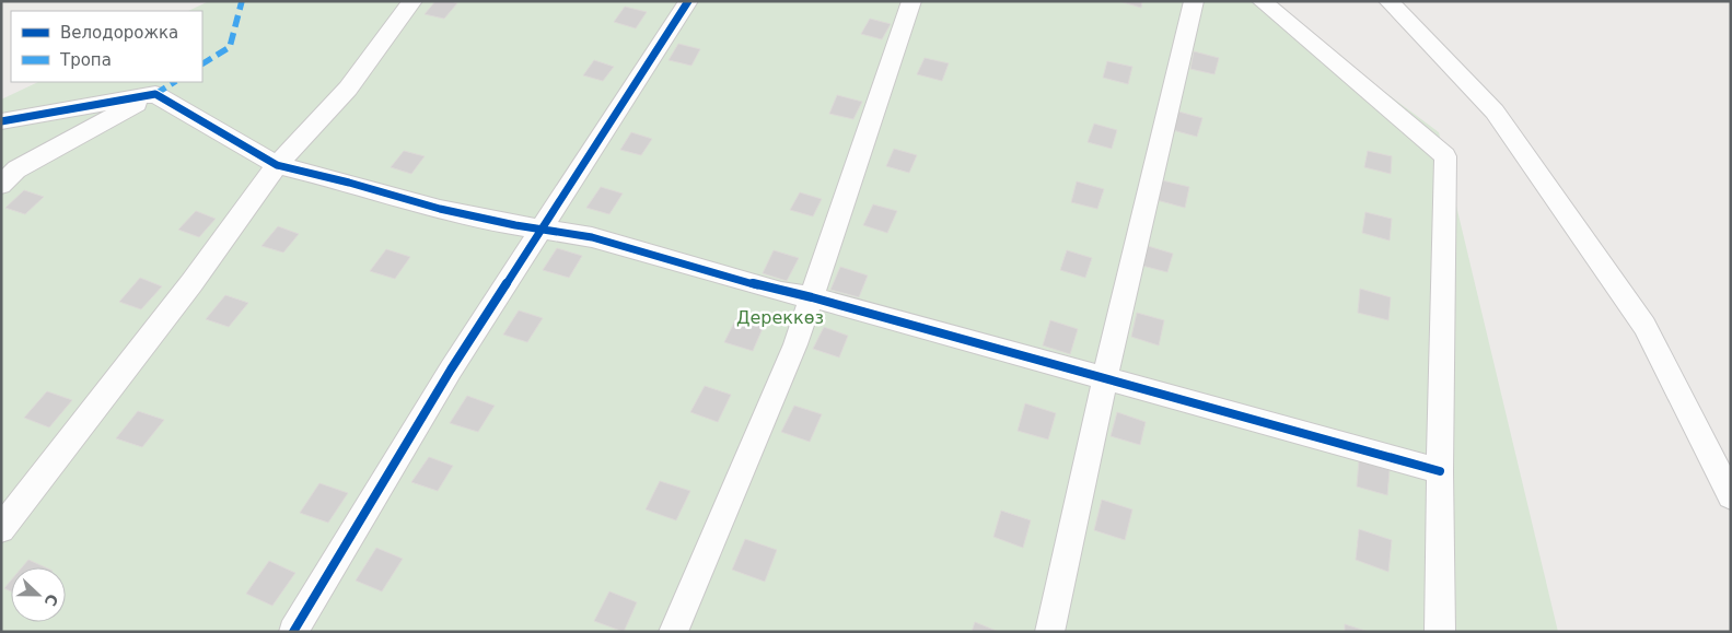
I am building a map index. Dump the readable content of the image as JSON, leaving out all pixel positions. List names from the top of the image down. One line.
{"parks":["Дереккөз"],"legend":["Велодорожка","Тропа"],"north":"right"}
